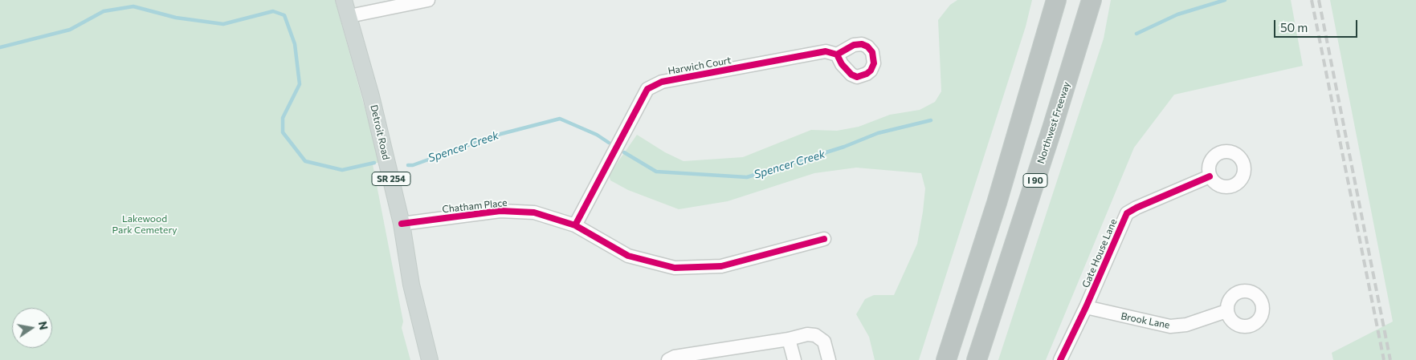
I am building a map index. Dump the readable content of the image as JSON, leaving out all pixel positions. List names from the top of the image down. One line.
{"streets":{"highway":["Northwest Freeway","I 90"],"main road":["Detroit Road","SR 254"],"street":["Harwich Court","Chatham Place","Gate House Lane","Brook Lane"]},"crossings":[["Harwich Court","Chatham Place"],["Detroit Road","Chatham Place"],["Gate House Lane","Brook Lane"]],"water":["Spencer Creek"],"parks":["Lakewood Park Cemetery"],"scale_bar":"50 m","north":"right"}
